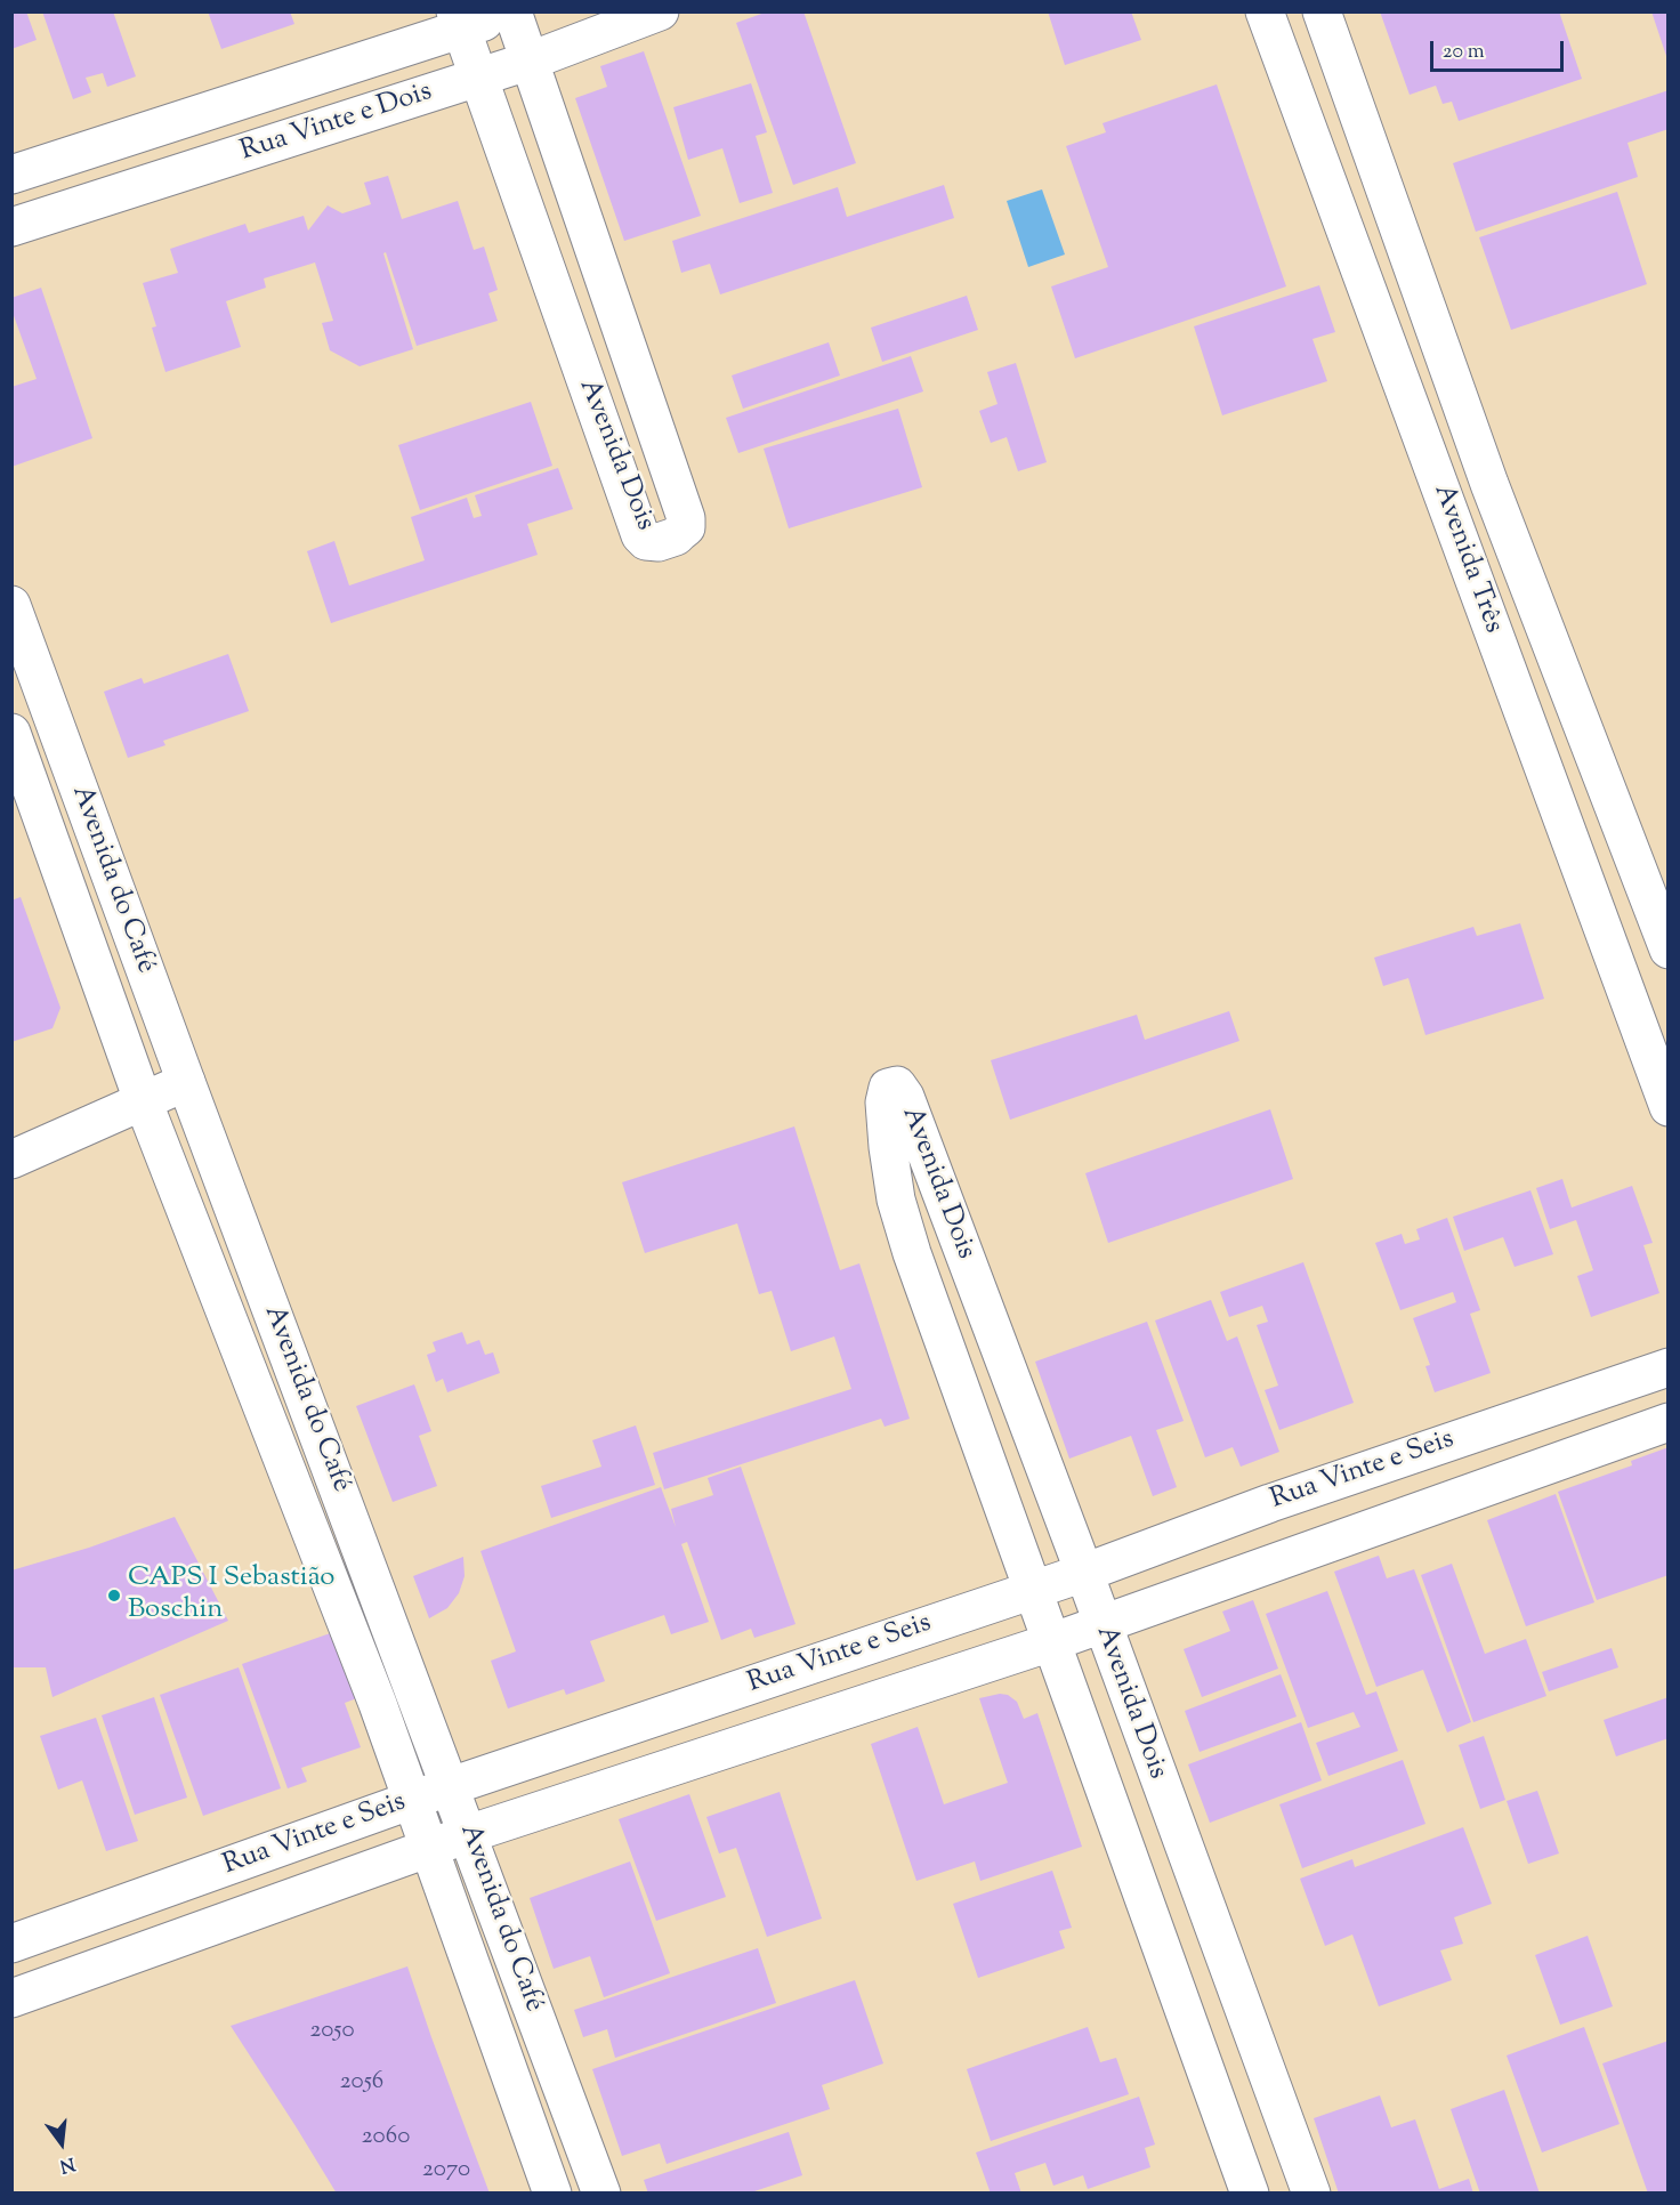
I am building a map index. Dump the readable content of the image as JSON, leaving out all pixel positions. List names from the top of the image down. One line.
{"streets":{"street":["Rua Vinte e Dois","Avenida Dois","Avenida Três","Avenida do Café","Rua Vinte e Seis"]},"crossings":[["Rua Vinte e Dois","Avenida Dois"],["Avenida Dois","Rua Vinte e Seis"],["Avenida do Café","Rua Vinte e Seis"]],"places":["CAPS I Sebastião Boschin"],"house_numbers":["2050","2056","2060","2070"],"scale_bar":"20 m","north":"bottom"}
